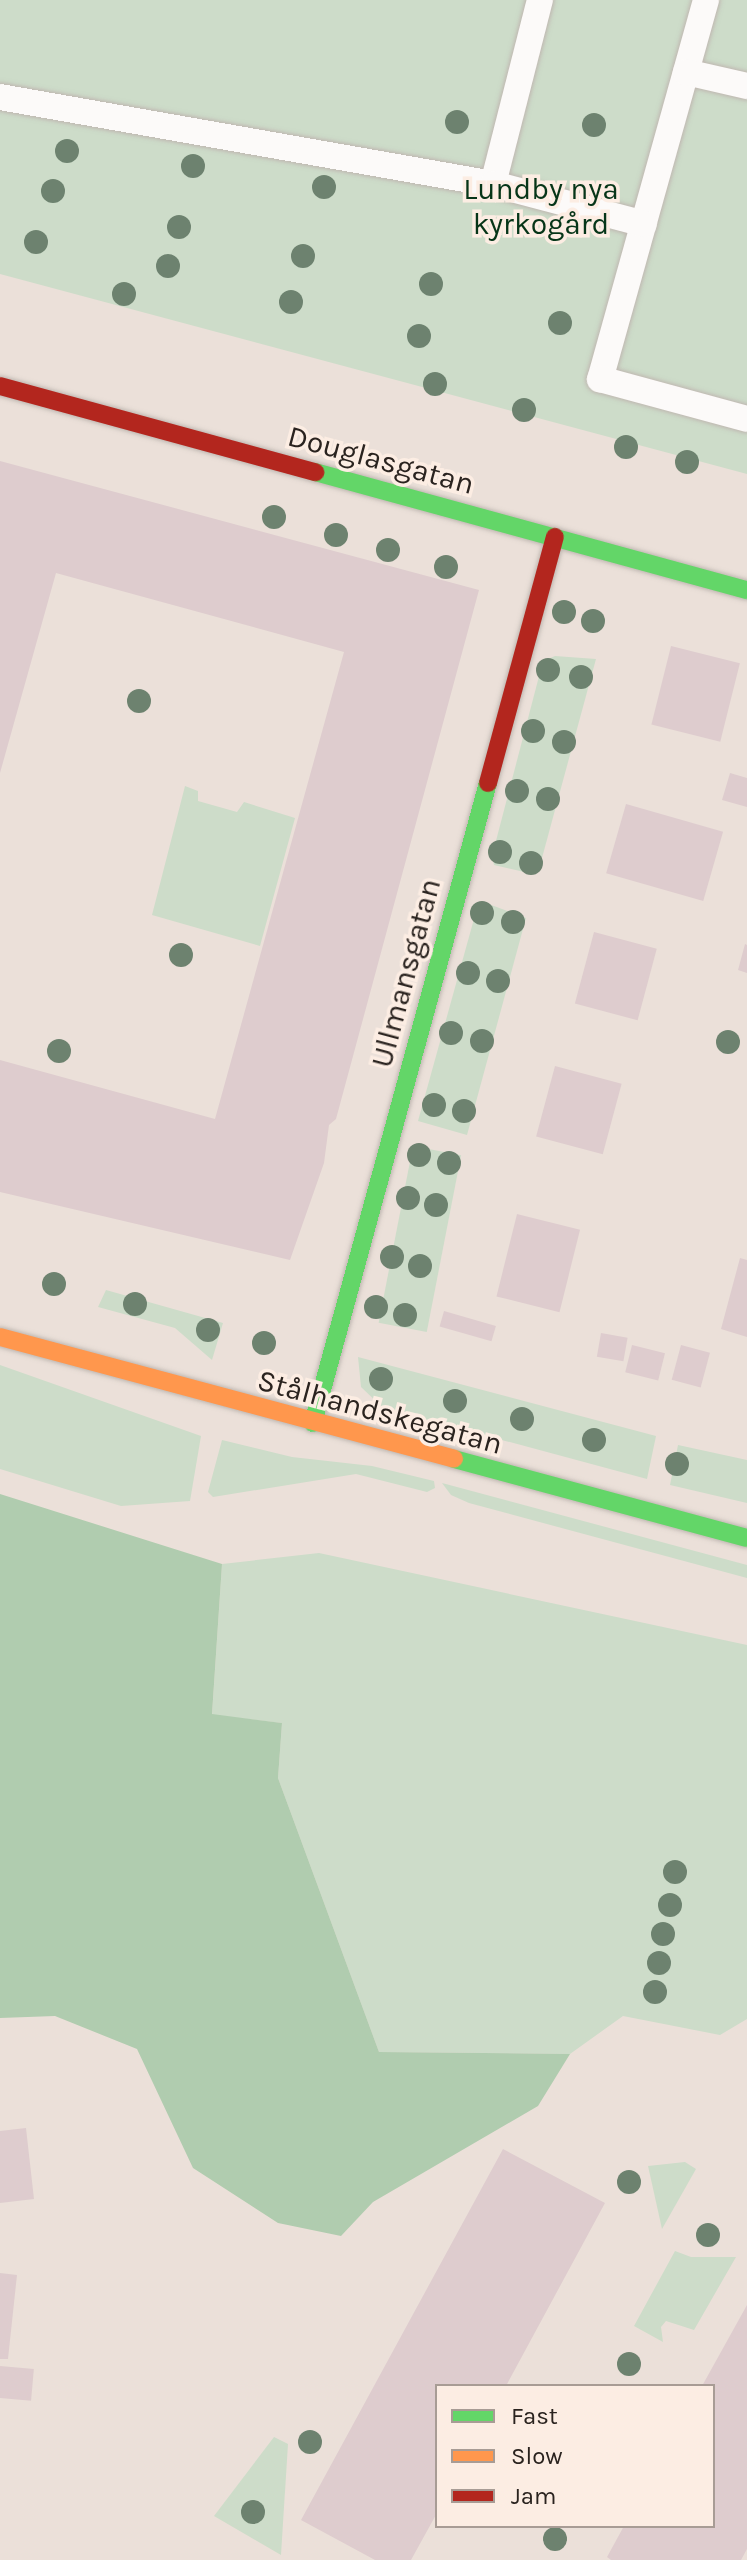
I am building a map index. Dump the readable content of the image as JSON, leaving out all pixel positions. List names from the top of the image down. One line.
{"streets":{"street":["Douglasgatan","Ullmansgatan","Stålhandskegatan"]},"crossings":[["Douglasgatan","Ullmansgatan"],["Ullmansgatan","Stålhandskegatan"]],"parks":["Lundby nya kyrkogård"],"legend":["Fast","Slow","Jam"]}
